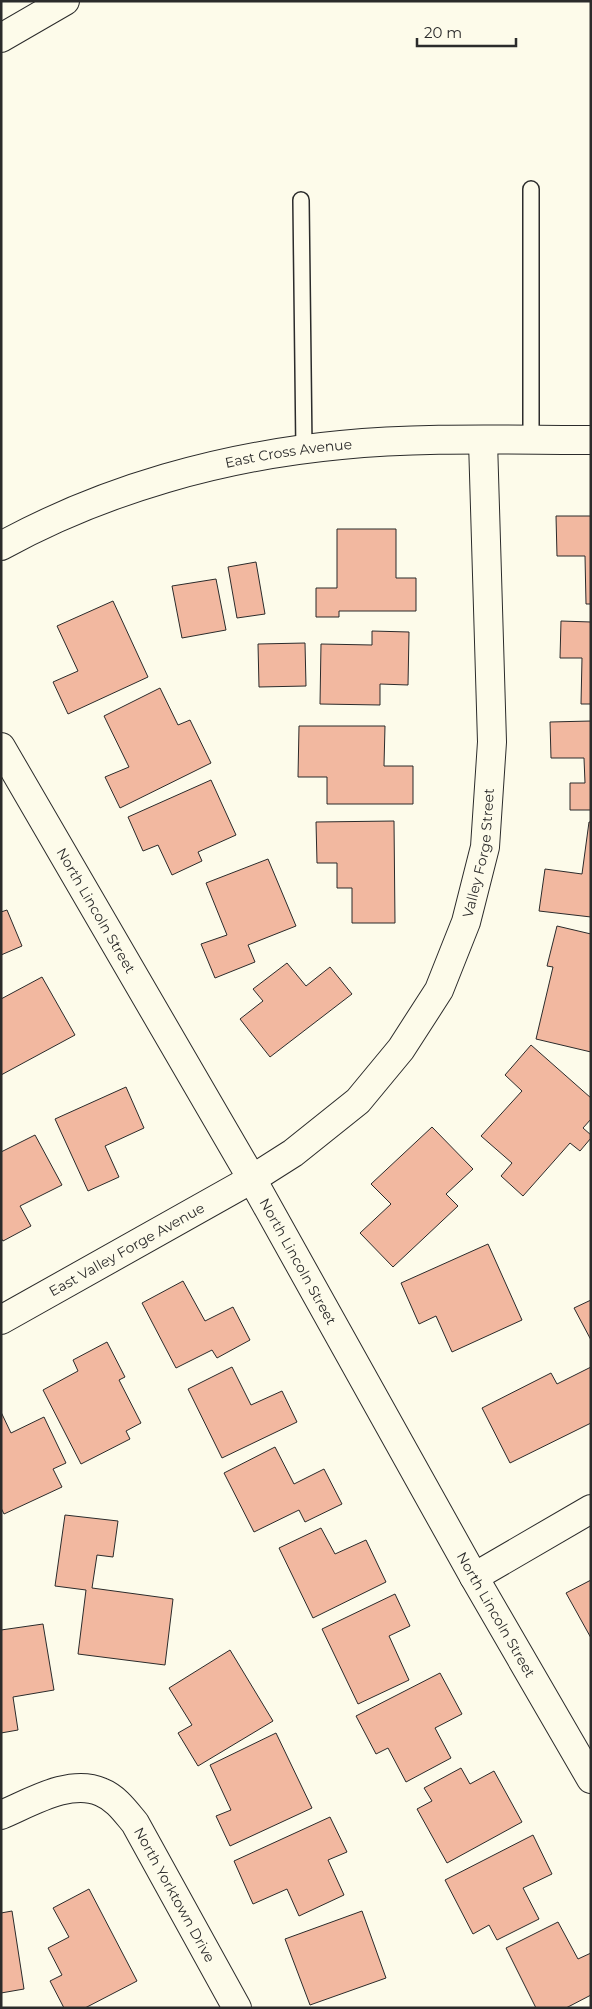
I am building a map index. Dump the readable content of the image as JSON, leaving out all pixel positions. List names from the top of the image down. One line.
{"streets":{"street":["East Cross Avenue","Valley Forge Street","North Lincoln Street","East Valley Forge Avenue","North Yorktown Drive"]},"crossings":[["East Cross Avenue","Valley Forge Street"],["Valley Forge Street","North Lincoln Street"],["Valley Forge Street","East Valley Forge Avenue"],["North Lincoln Street","East Valley Forge Avenue"]],"scale_bar":"20 m"}
